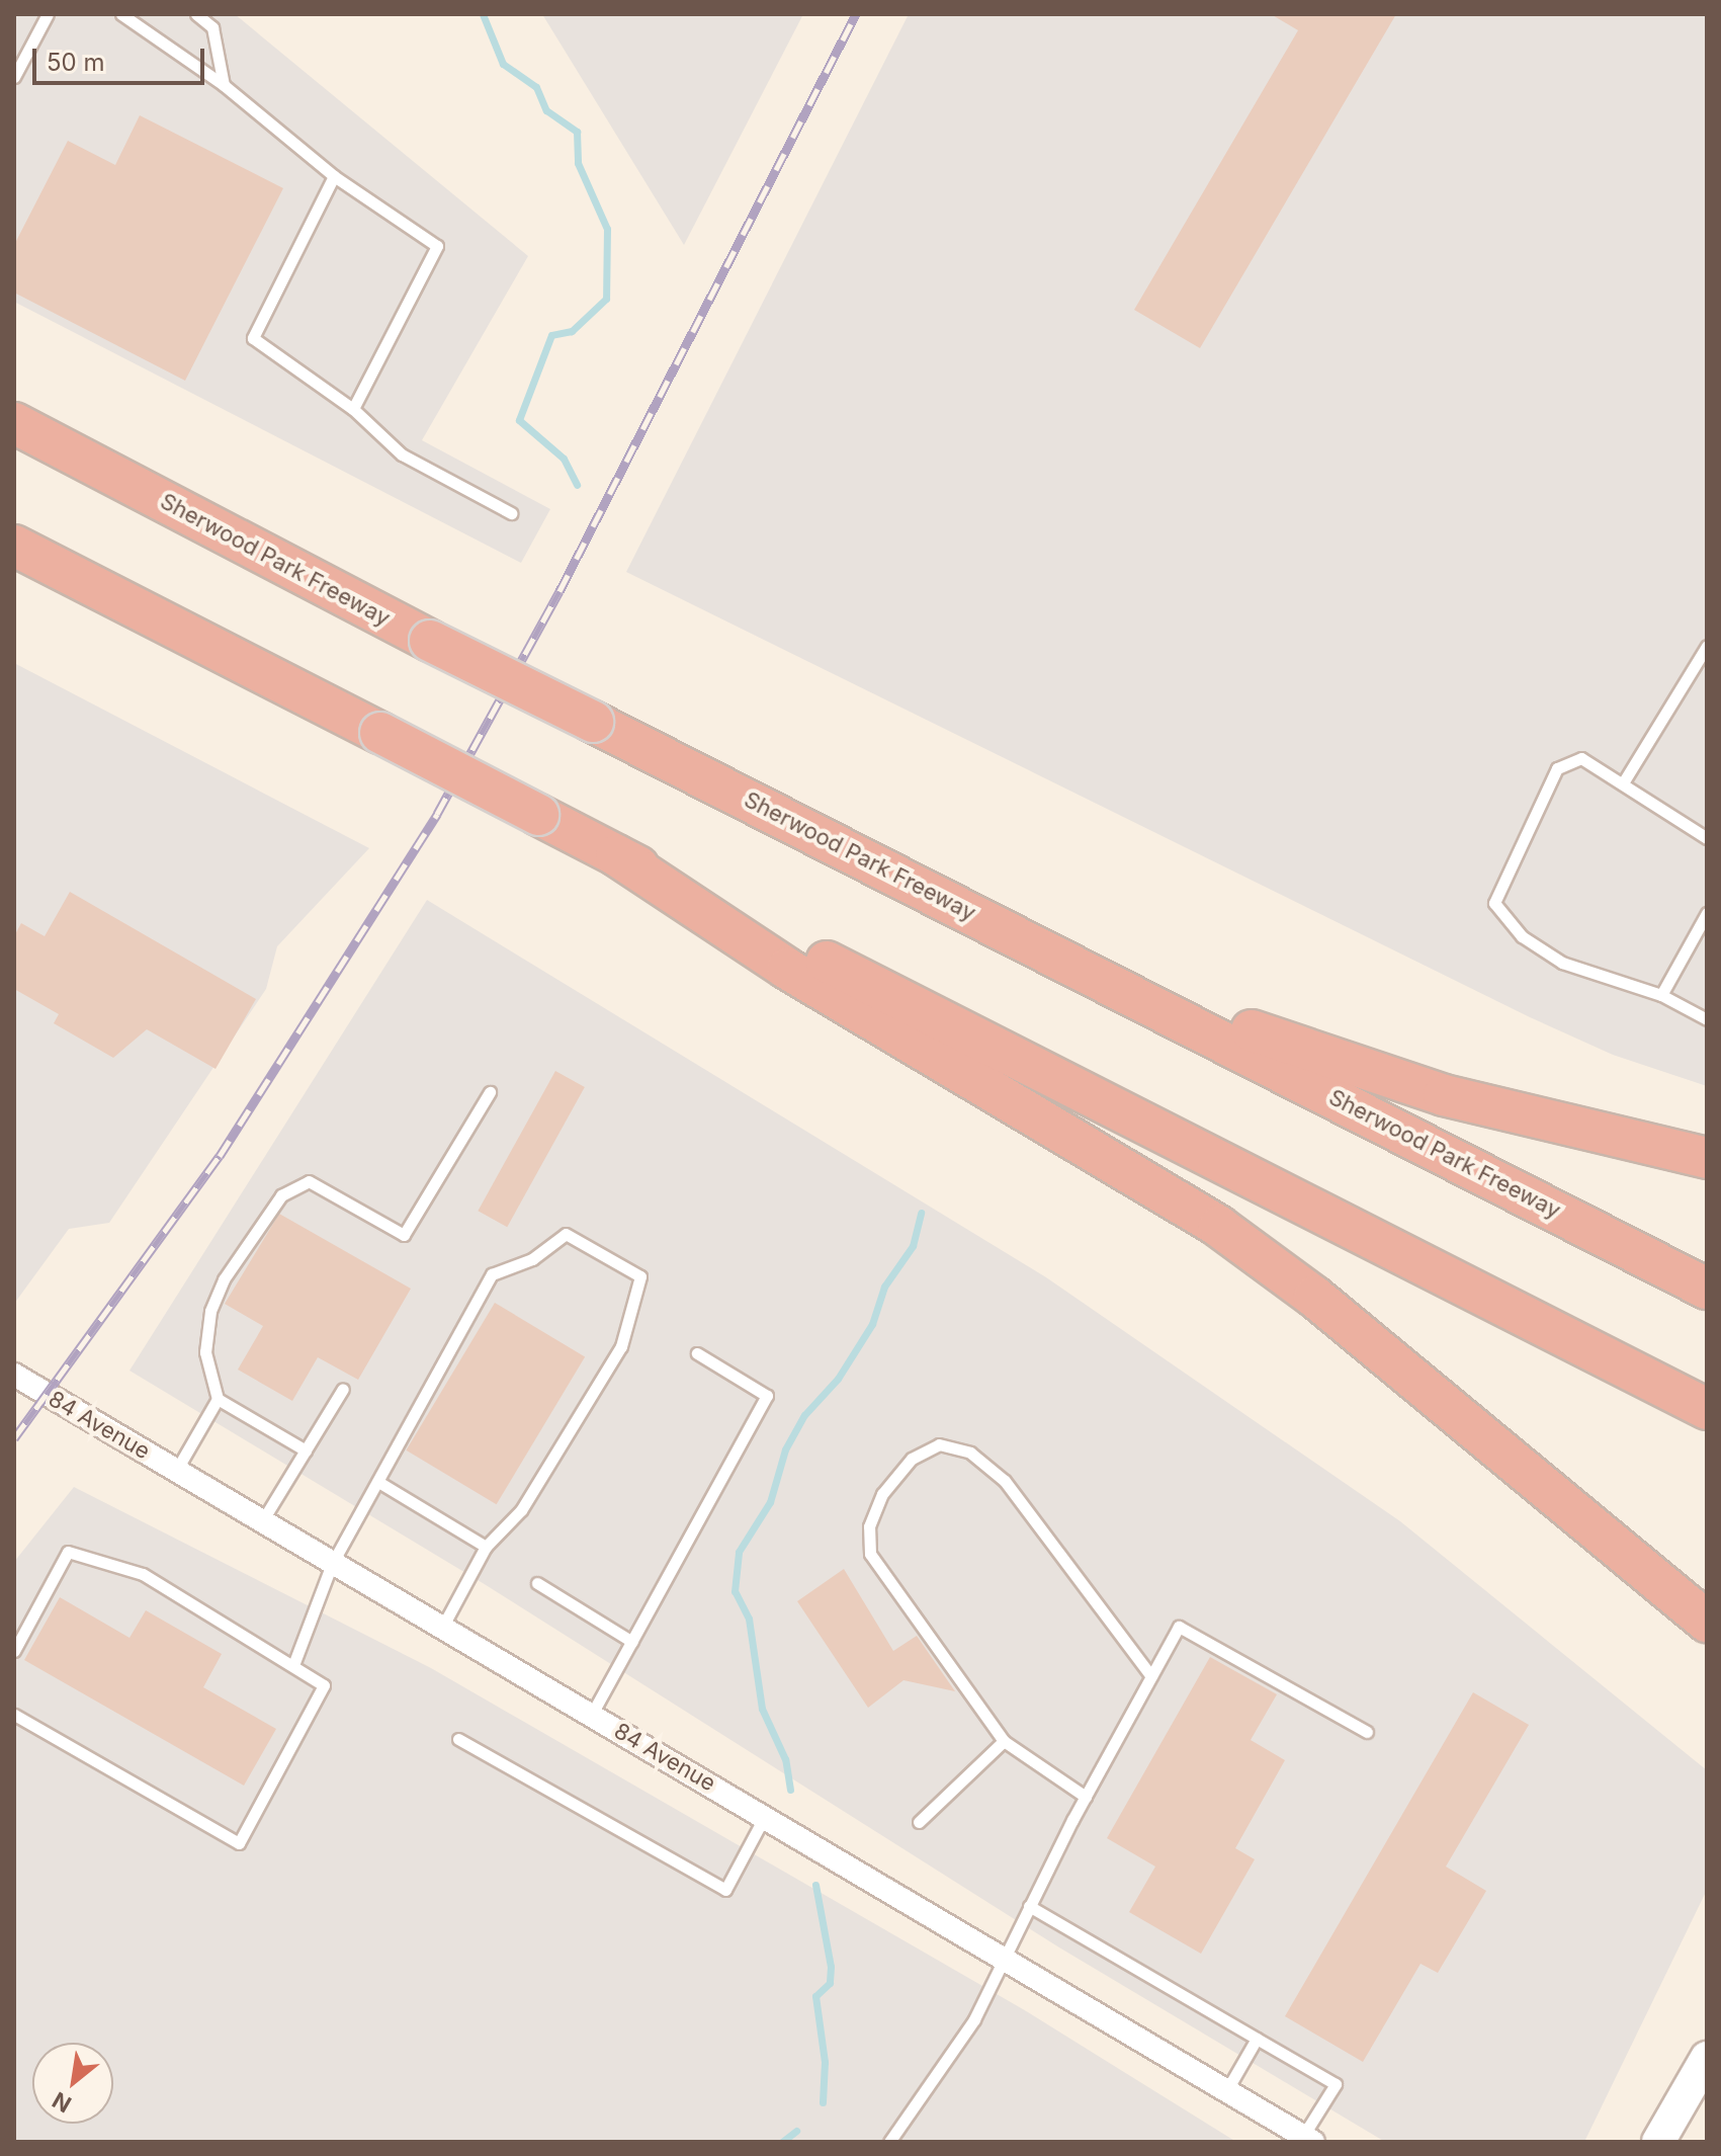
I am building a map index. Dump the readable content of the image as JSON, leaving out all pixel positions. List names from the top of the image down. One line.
{"streets":{"highway":["Sherwood Park Freeway"],"street":["84 Avenue"]},"scale_bar":"50 m","north":"bottom left"}
